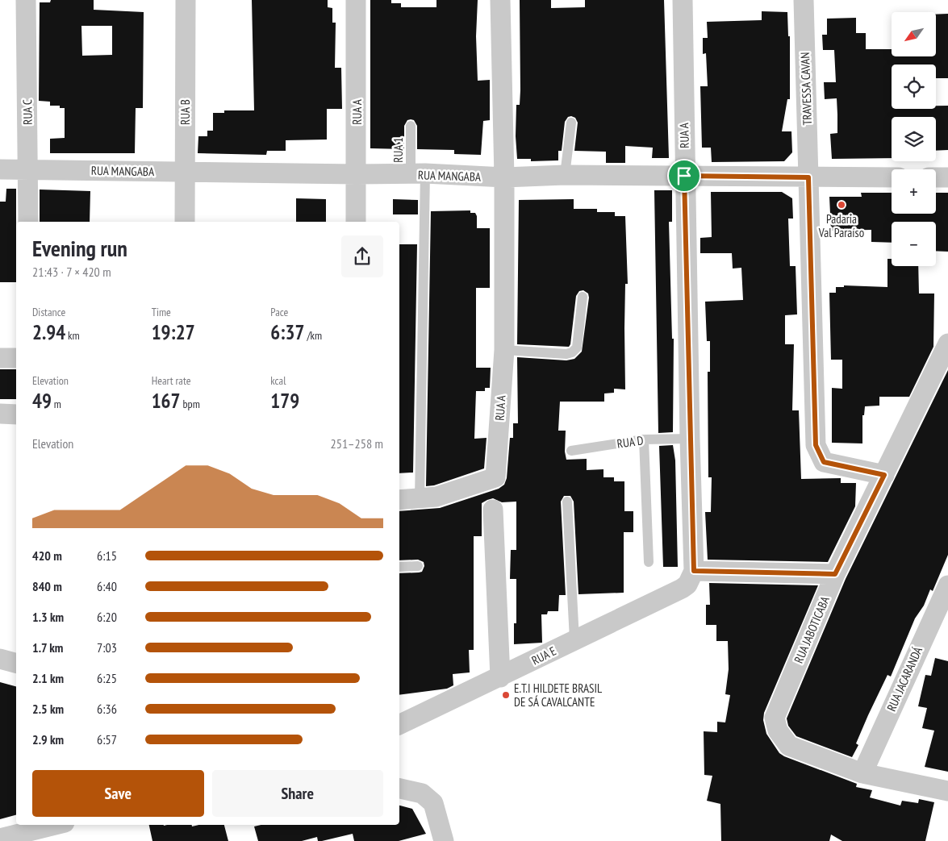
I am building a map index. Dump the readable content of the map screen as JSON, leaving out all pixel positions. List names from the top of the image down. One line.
{"streets":{"street":["TRAVESSA CAVAN","RUA C","RUA B","RUA A","RUA MANGABA","RUA JABOTICABA","RUA E","RUA JACARANDÁ"],"lane":["RUA 1","RUA D"]},"crossings":[["TRAVESSA CAVAN","RUA MANGABA"],["TRAVESSA CAVAN","RUA JABOTICABA"],["RUA C","RUA MANGABA"],["RUA B","RUA MANGABA"],["RUA A","RUA 1"],["RUA A","RUA MANGABA"],["RUA A","RUA D"],["RUA A","RUA E"],["RUA 1","RUA MANGABA"],["RUA JABOTICABA","RUA JACARANDÁ"]],"places":["Padaria Val Paraíso","E.T.I HILDETE BRASIL DE SÁ CAVALCANTE"],"north":"bottom left","page":{"map_buttons":["+","−"],"heading":["Evening run","21:43 · 7 × 420 m"],"stats":[["Distance","2.94 km"],["Time","19:27"],["Pace","6:37 /km"],["Elevation","49 m"],["Heart rate","167 bpm"],["kcal","179"]],"chart":["Elevation","251–258 m"],"list":[{"name":"420 m","note":"6:15"},{"name":"840 m","note":"6:40"},{"name":"1.3 km","note":"6:20"},{"name":"1.7 km","note":"7:03"},{"name":"2.1 km","note":"6:25"},{"name":"2.5 km","note":"6:36"},{"name":"2.9 km","note":"6:57"}],"buttons":["Save","Share"]}}
